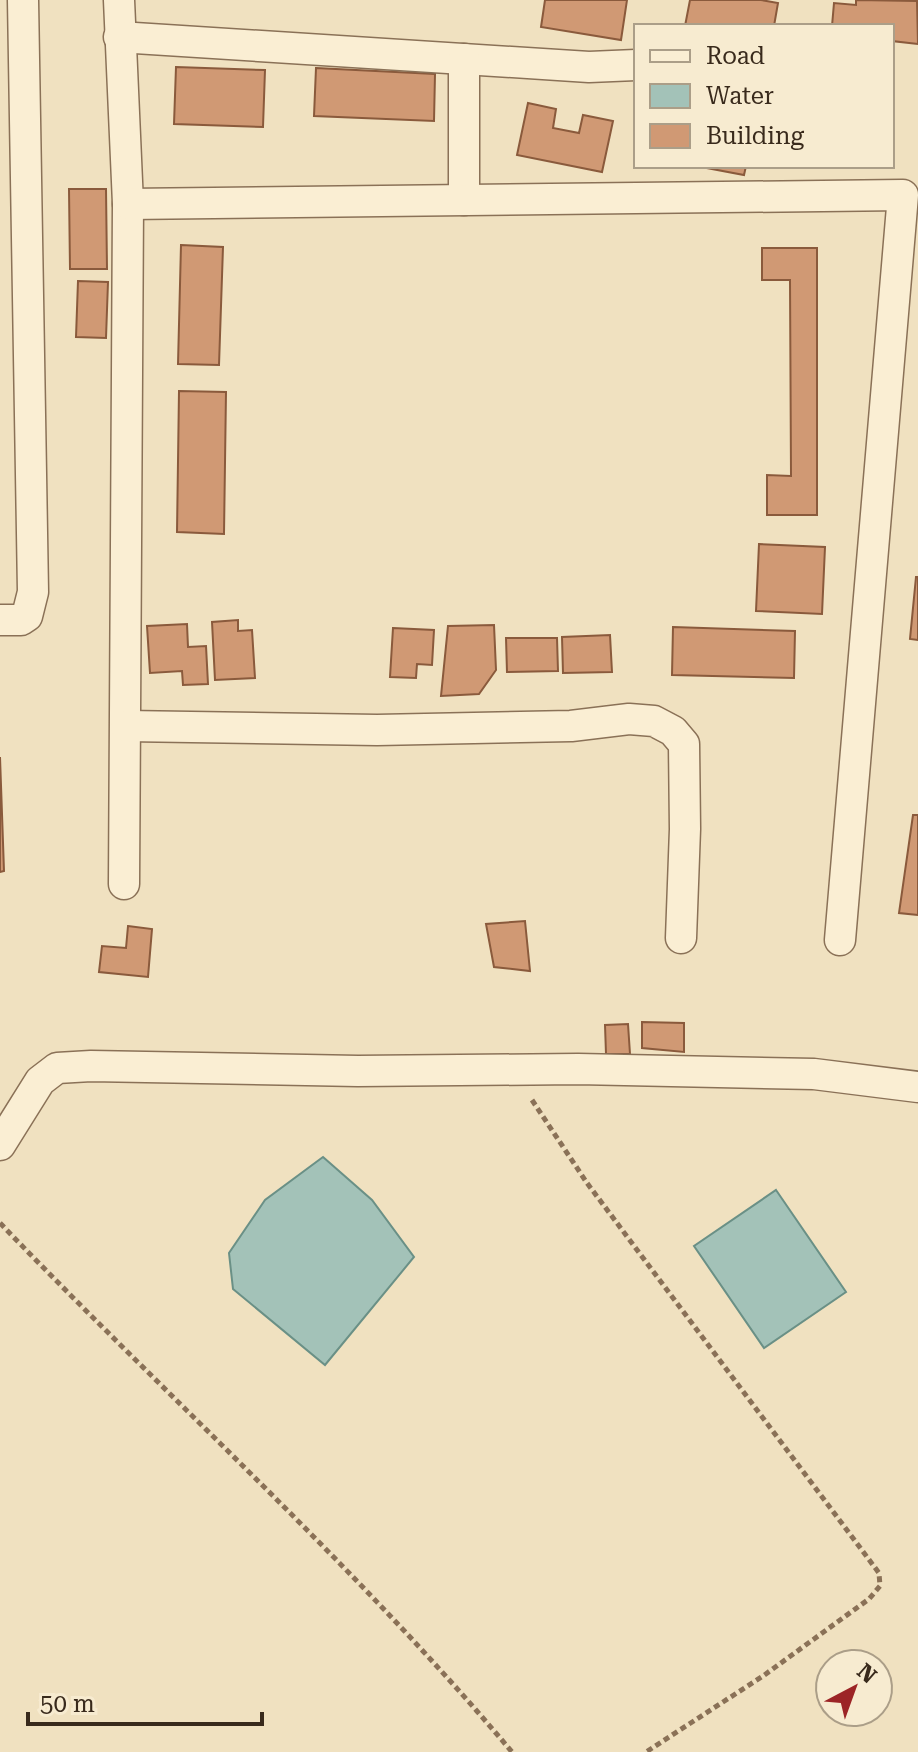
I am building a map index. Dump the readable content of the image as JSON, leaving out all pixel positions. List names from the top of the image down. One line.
{"legend":["Road","Water","Building"],"scale_bar":"50 m","north":"top right"}
